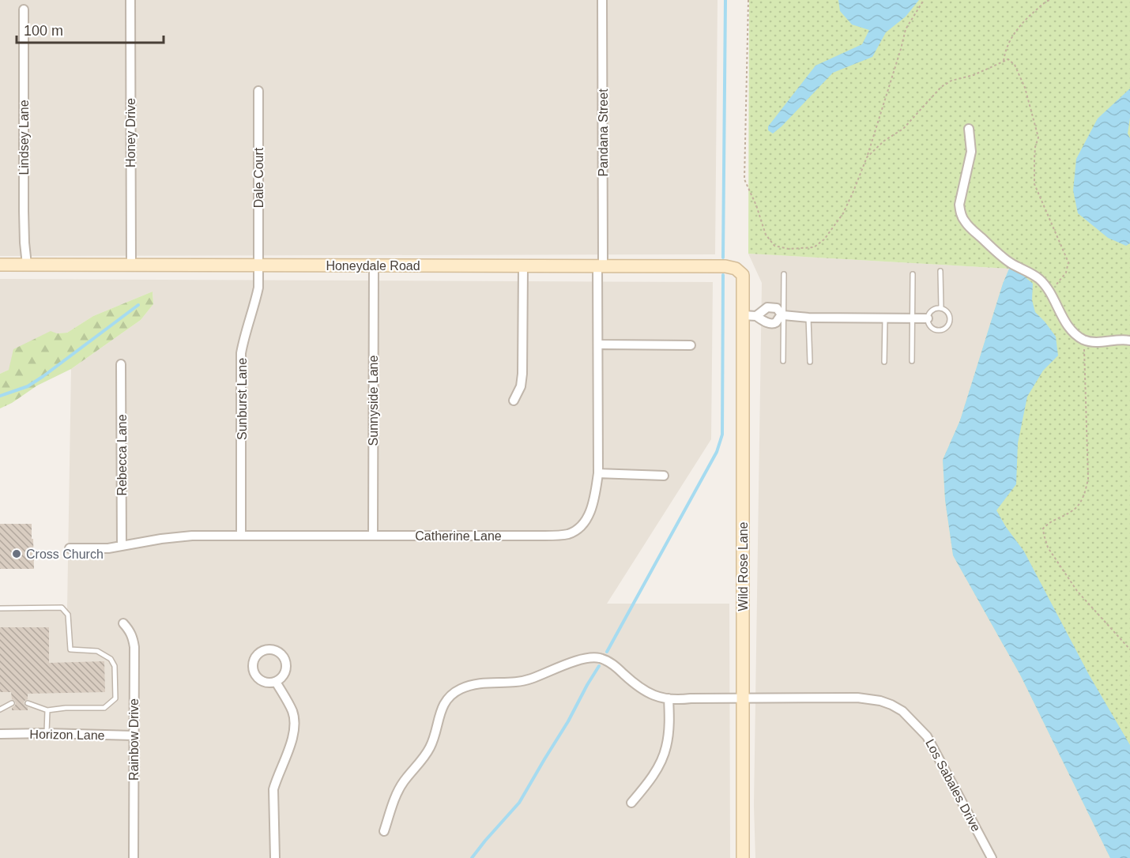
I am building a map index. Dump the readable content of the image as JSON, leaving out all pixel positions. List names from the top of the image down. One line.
{"streets":{"street":["Honey Drive","Pandana Street","Lindsey Lane","Dale Court","Honeydale Road","Sunburst Lane","Sunnyside Lane","Rebecca Lane","Catherine Lane","Wild Rose Lane","Horizon Lane","Rainbow Drive","Los Sabales Drive"]},"crossings":[["Honey Drive","Honeydale Road"],["Pandana Street","Honeydale Road"],["Pandana Street","Catherine Lane"],["Lindsey Lane","Honeydale Road"],["Dale Court","Honeydale Road"],["Dale Court","Sunburst Lane"],["Honeydale Road","Sunburst Lane"],["Honeydale Road","Sunnyside Lane"],["Honeydale Road","Catherine Lane"],["Honeydale Road","Wild Rose Lane"],["Sunburst Lane","Catherine Lane"],["Sunnyside Lane","Catherine Lane"],["Rebecca Lane","Catherine Lane"],["Wild Rose Lane","Los Sabales Drive"],["Horizon Lane","Rainbow Drive"]],"places":["Cross Church"],"scale_bar":"100 m"}
